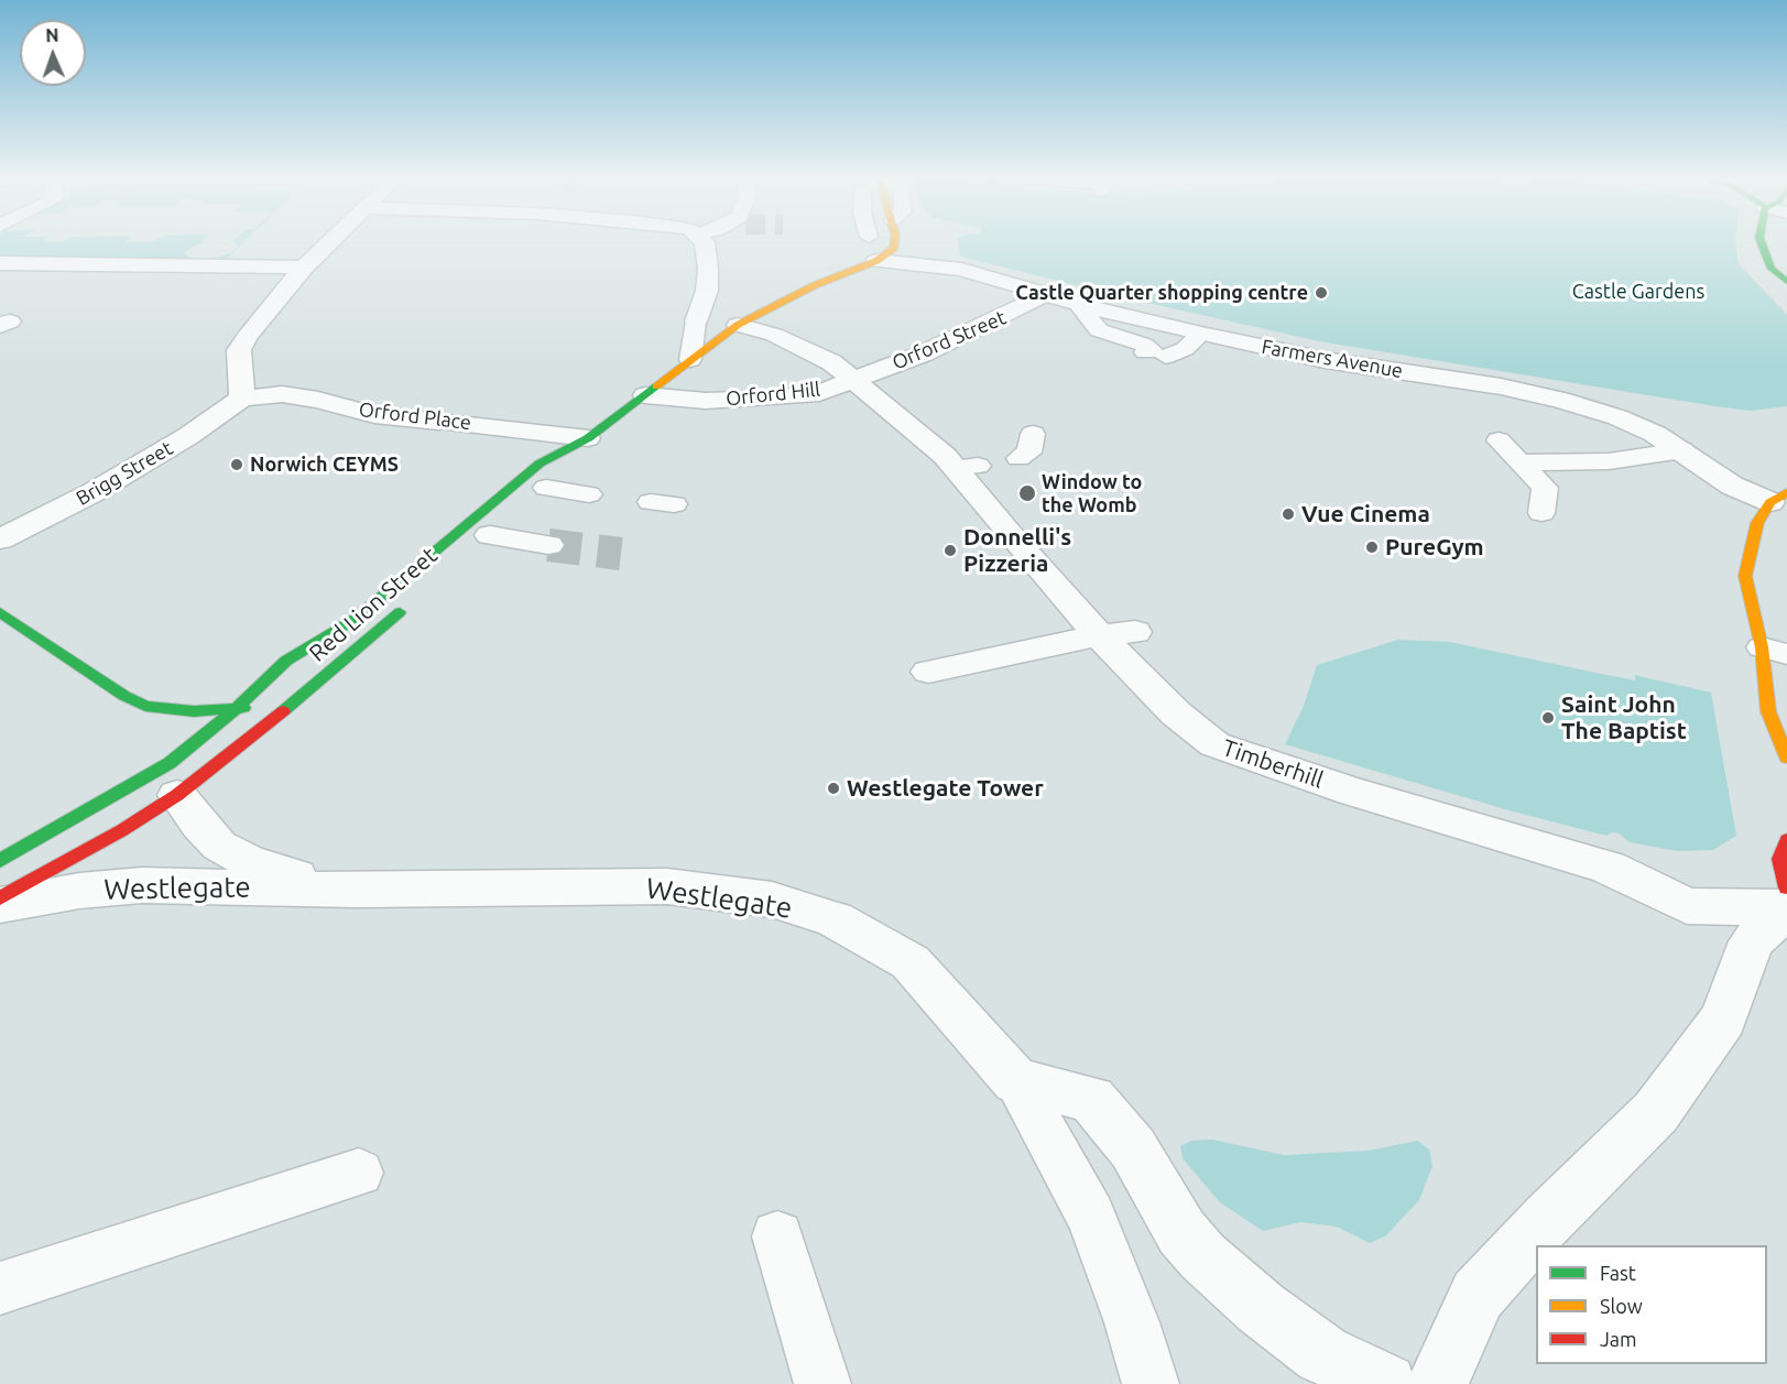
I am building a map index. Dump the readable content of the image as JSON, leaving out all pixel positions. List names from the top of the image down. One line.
{"streets":{"street":["Orford Street","Farmers Avenue","Orford Hill","Orford Place","Brigg Street","Red Lion Street","Timberhill","Westlegate"]},"crossings":[["Orford Street","Farmers Avenue"],["Orford Street","Orford Hill"],["Orford Street","Timberhill"],["Farmers Avenue","Red Lion Street"],["Orford Hill","Red Lion Street"],["Orford Hill","Timberhill"],["Orford Place","Brigg Street"],["Orford Place","Red Lion Street"],["Red Lion Street","Westlegate"]],"parks":["Castle Gardens"],"places":["Castle Quarter shopping centre","Norwich CEYMS","Window to the Womb","Vue Cinema","PureGym","Donnelli's Pizzeria","Saint John The Baptist","Westlegate Tower"],"legend":["Fast","Slow","Jam"],"north":"top"}
